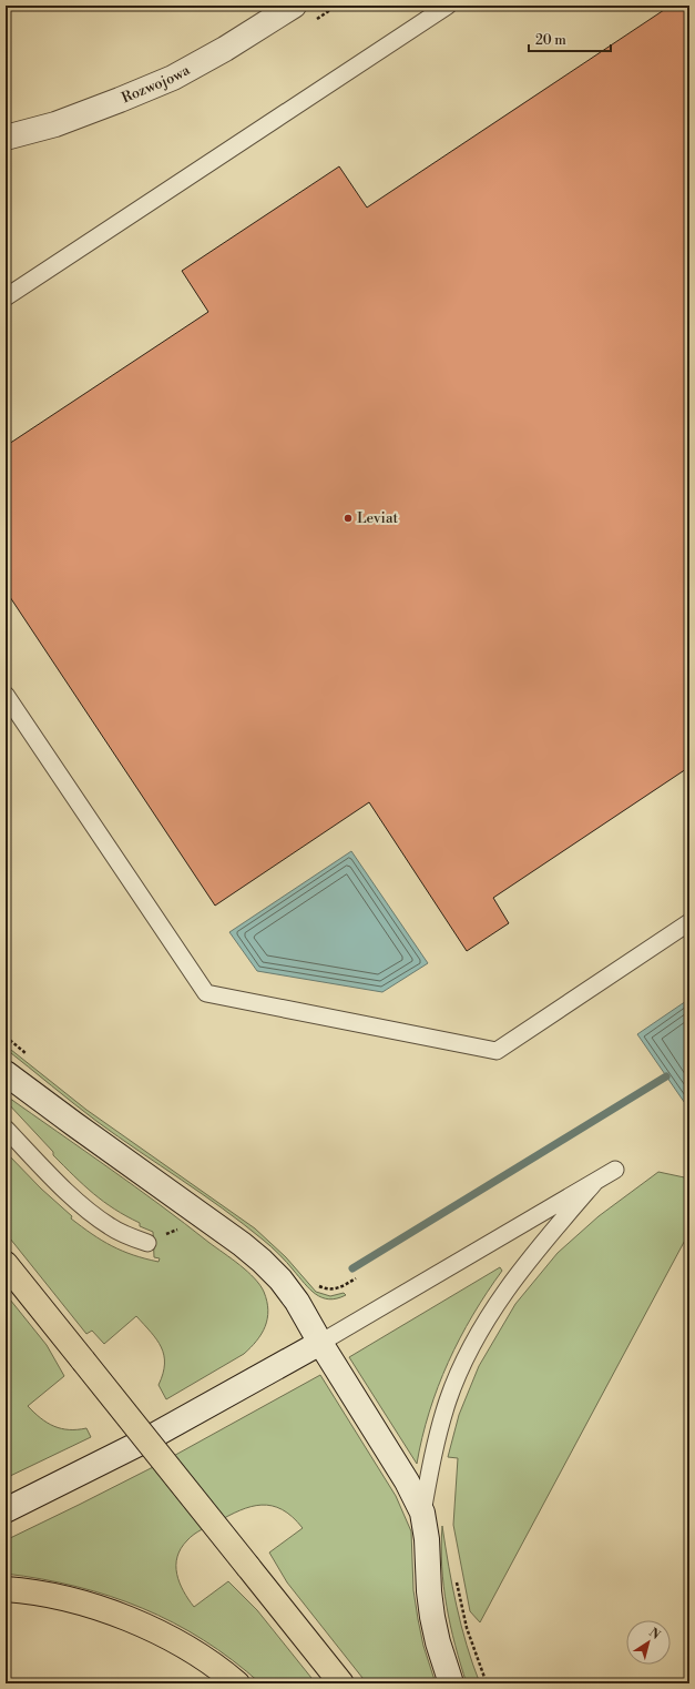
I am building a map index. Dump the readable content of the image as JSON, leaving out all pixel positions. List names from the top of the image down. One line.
{"streets":{"street":["Rozwojowa"]},"places":["Leviat"],"scale_bar":"20 m","north":"top right"}
